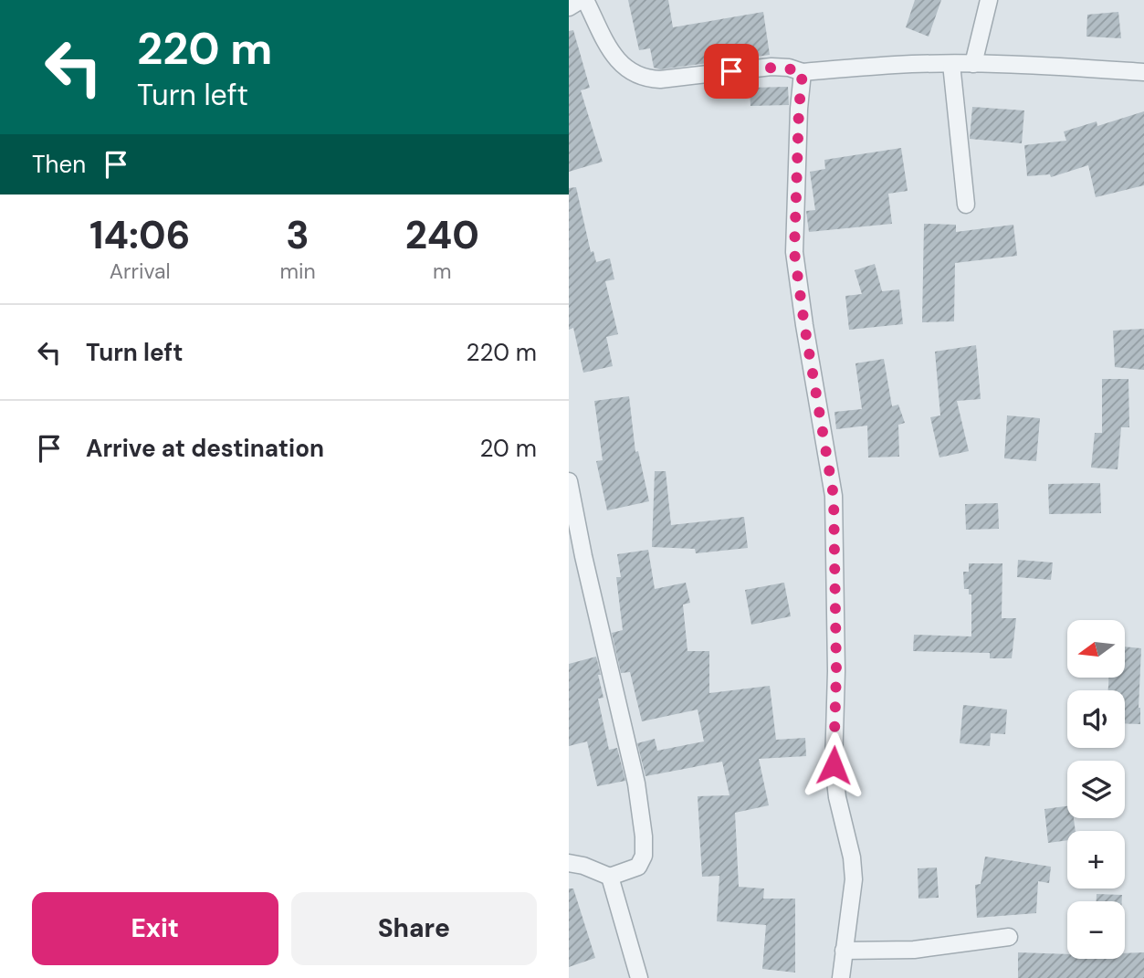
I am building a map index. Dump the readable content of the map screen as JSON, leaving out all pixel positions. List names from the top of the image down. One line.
{"north":"left","page":{"turn":["220 m","Turn left"],"then":"Then","eta":["14:06","Arrival","3","min","240","m"],"list":[{"name":"Turn left","value":"220 m"},{"name":"Arrive at destination","value":"20 m"}],"map_buttons":["+","−"],"buttons":["Exit","Share"]}}
